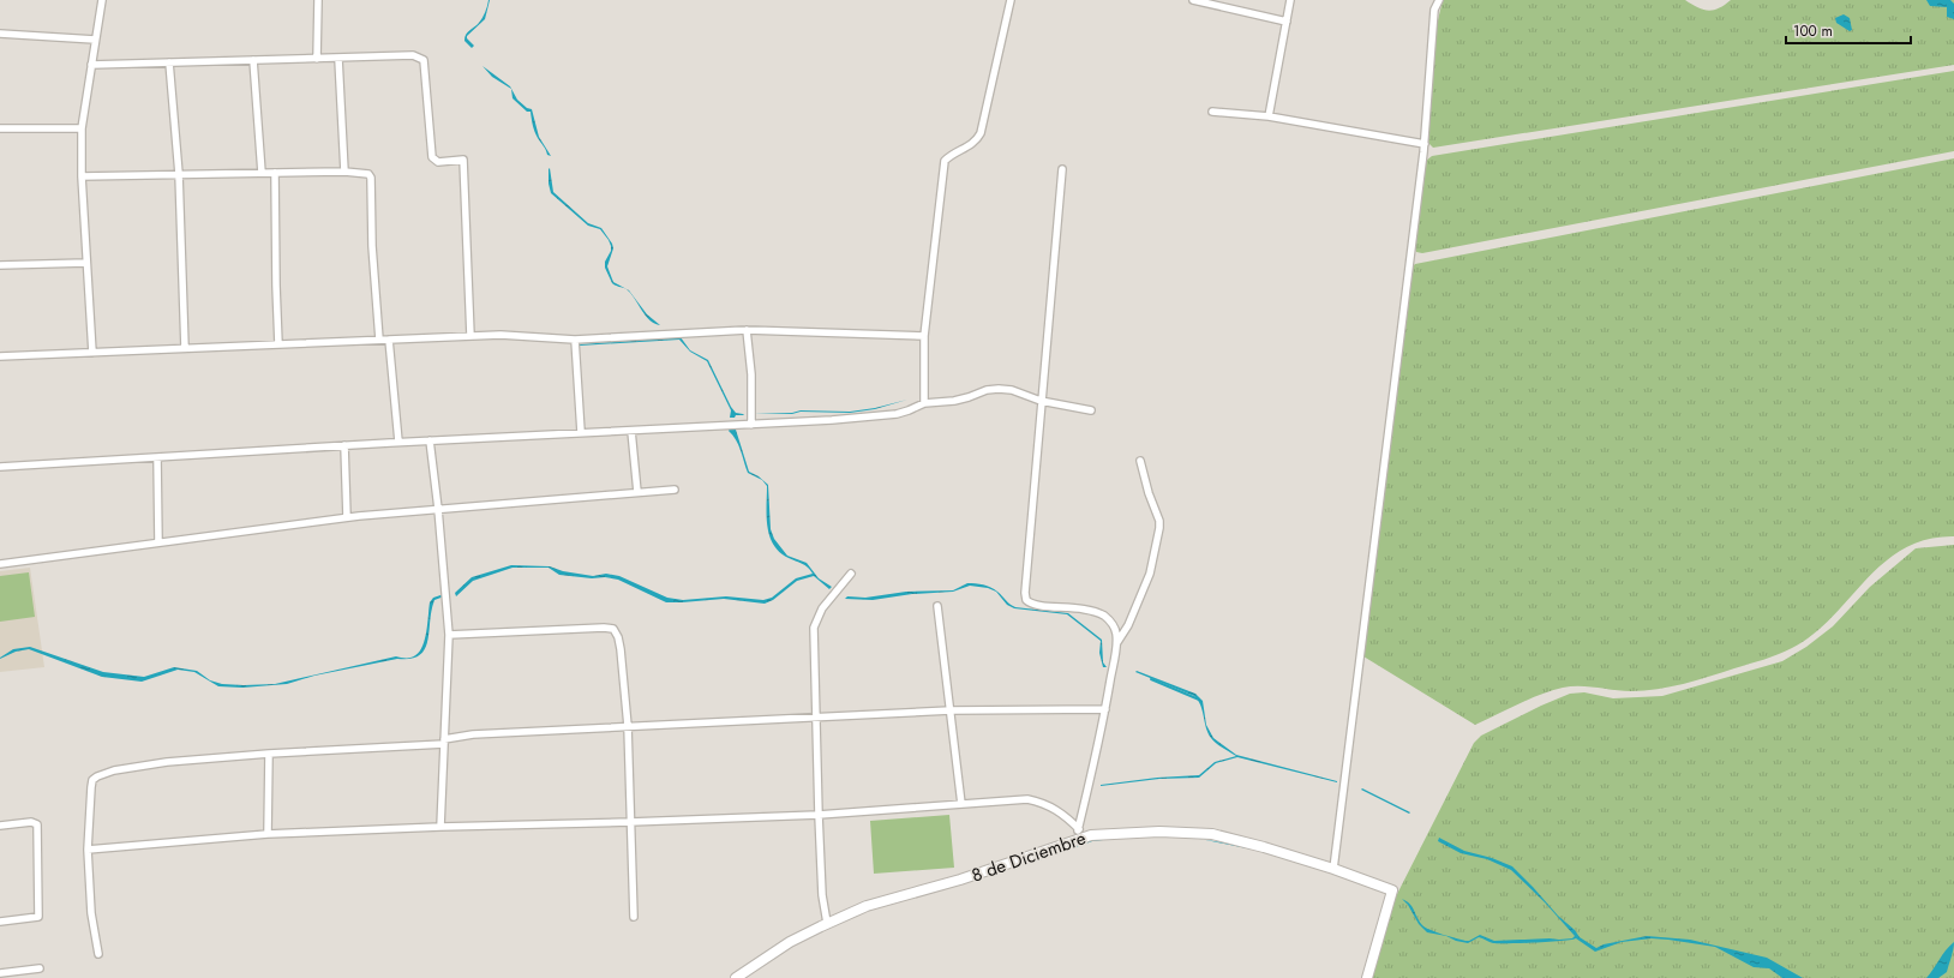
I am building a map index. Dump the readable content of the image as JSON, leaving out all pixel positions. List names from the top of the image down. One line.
{"streets":{"street":["8 de Diciembre"]},"scale_bar":"100 m"}
